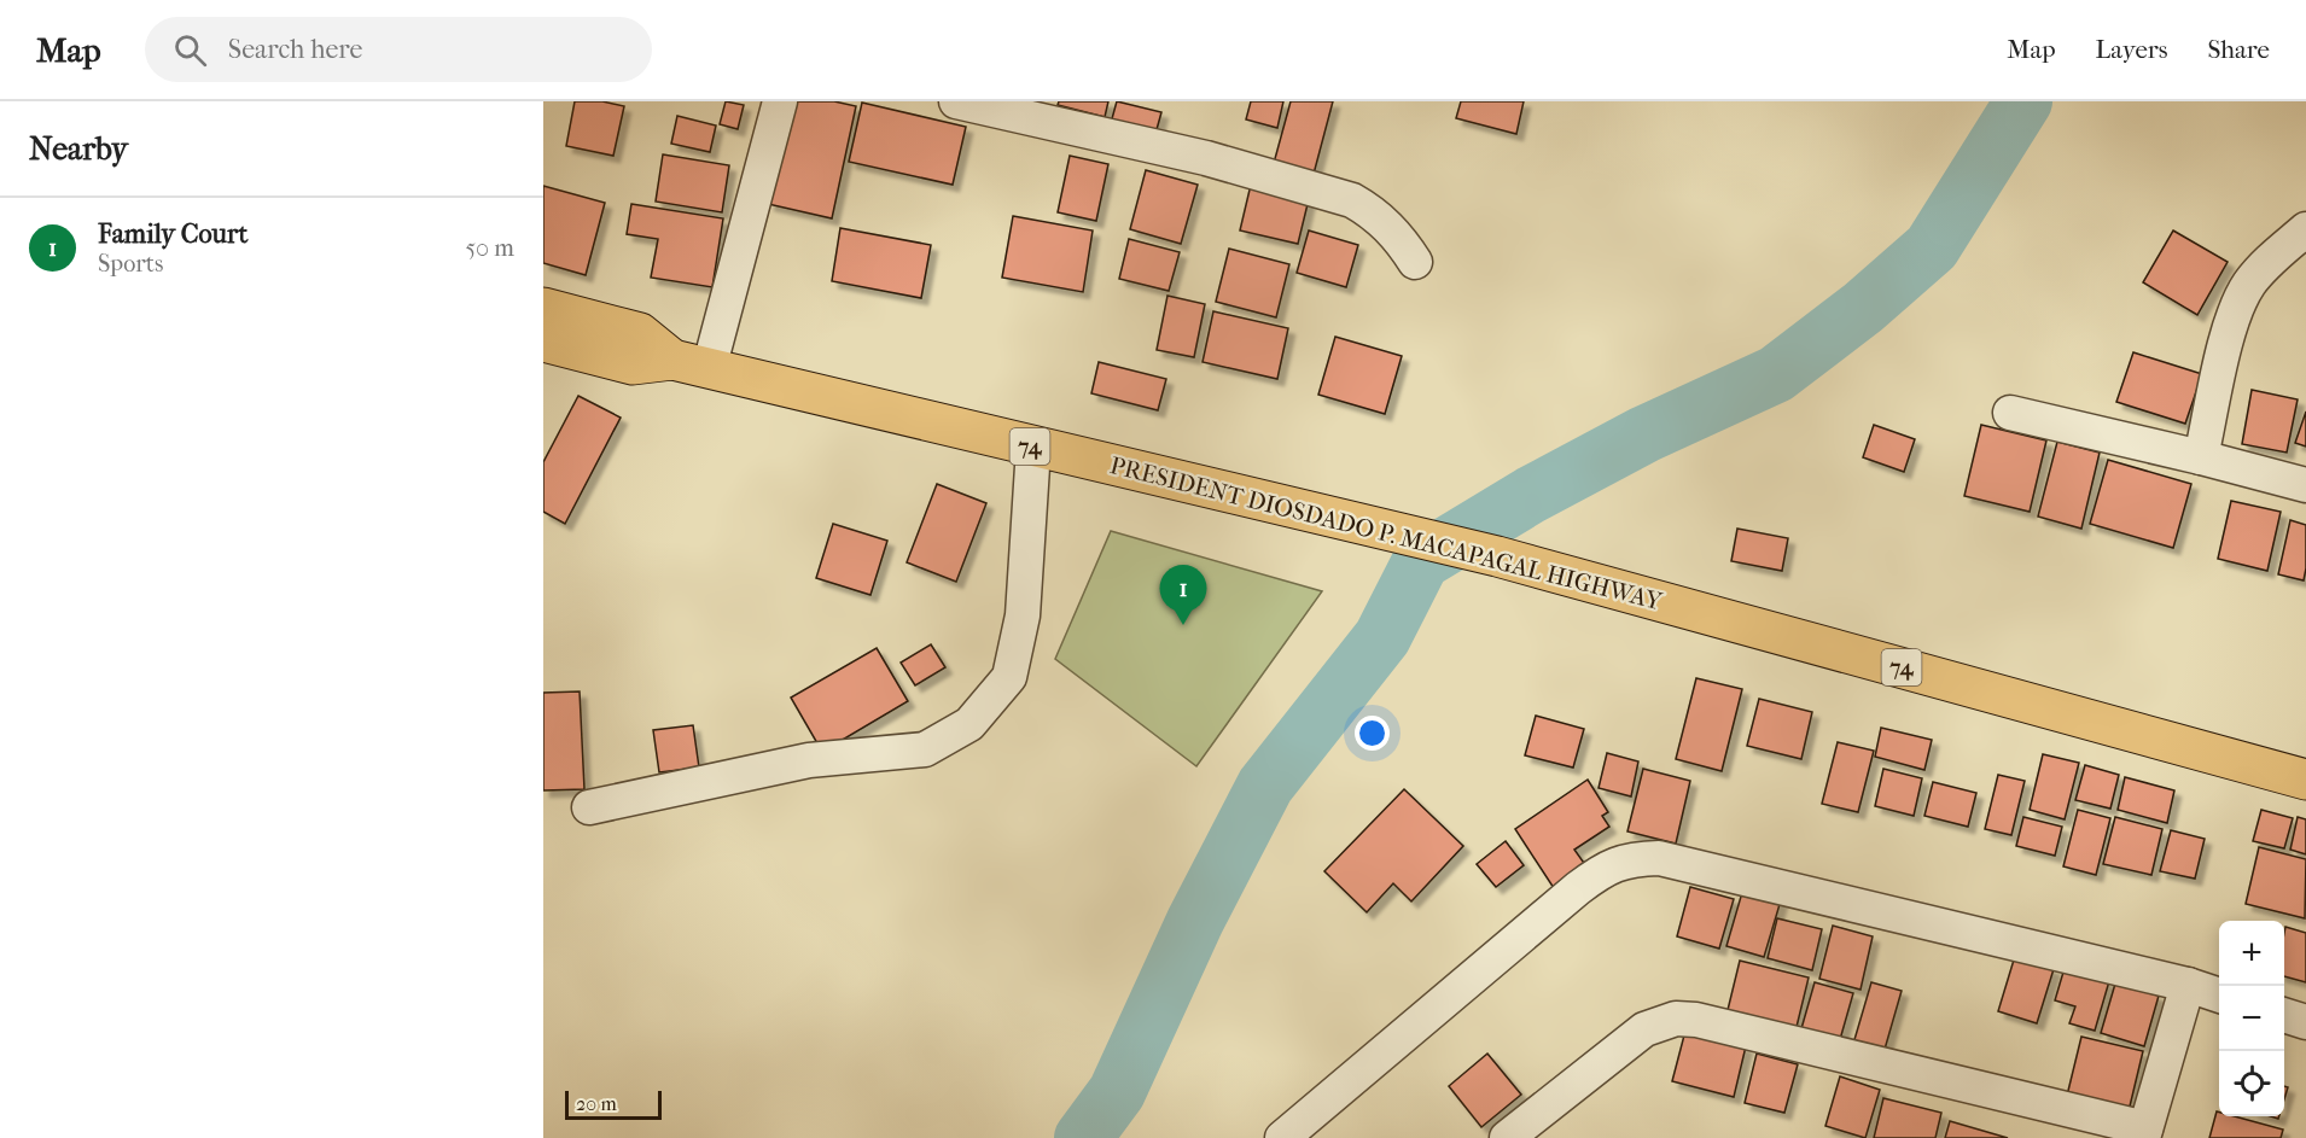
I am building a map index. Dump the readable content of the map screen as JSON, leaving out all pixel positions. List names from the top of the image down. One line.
{"streets":{"highway":["74","PRESIDENT DIOSDADO P. MACAPAGAL HIGHWAY"]},"scale_bar":"20 m","page":{"header":"Map","search":"Search here","nav":["Map","Layers","Share"],"heading":"Nearby","list":[{"mark":"1","name":"Family Court","note":"Sports","value":"50 m"}],"pins":"1","map_buttons":["+","−"],"scale":"20 m"}}
